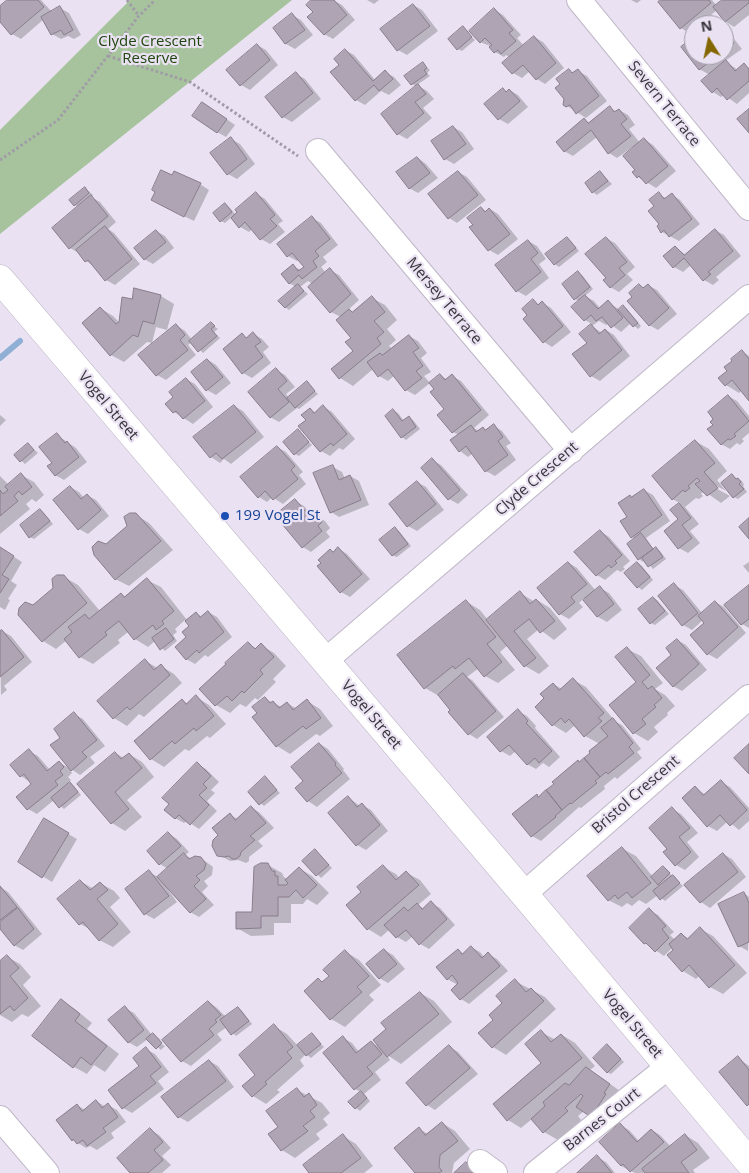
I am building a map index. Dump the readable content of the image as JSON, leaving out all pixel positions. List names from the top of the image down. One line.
{"streets":{"main road":["Vogel Street"],"street":["Severn Terrace","Mersey Terrace","Clyde Crescent","Bristol Crescent","Barnes Court"]},"crossings":[["Mersey Terrace","Clyde Crescent"],["Vogel Street","Clyde Crescent"],["Vogel Street","Bristol Crescent"],["Vogel Street","Barnes Court"]],"parks":["Clyde Crescent Reserve"],"places":["199 Vogel St"],"north":"top"}
